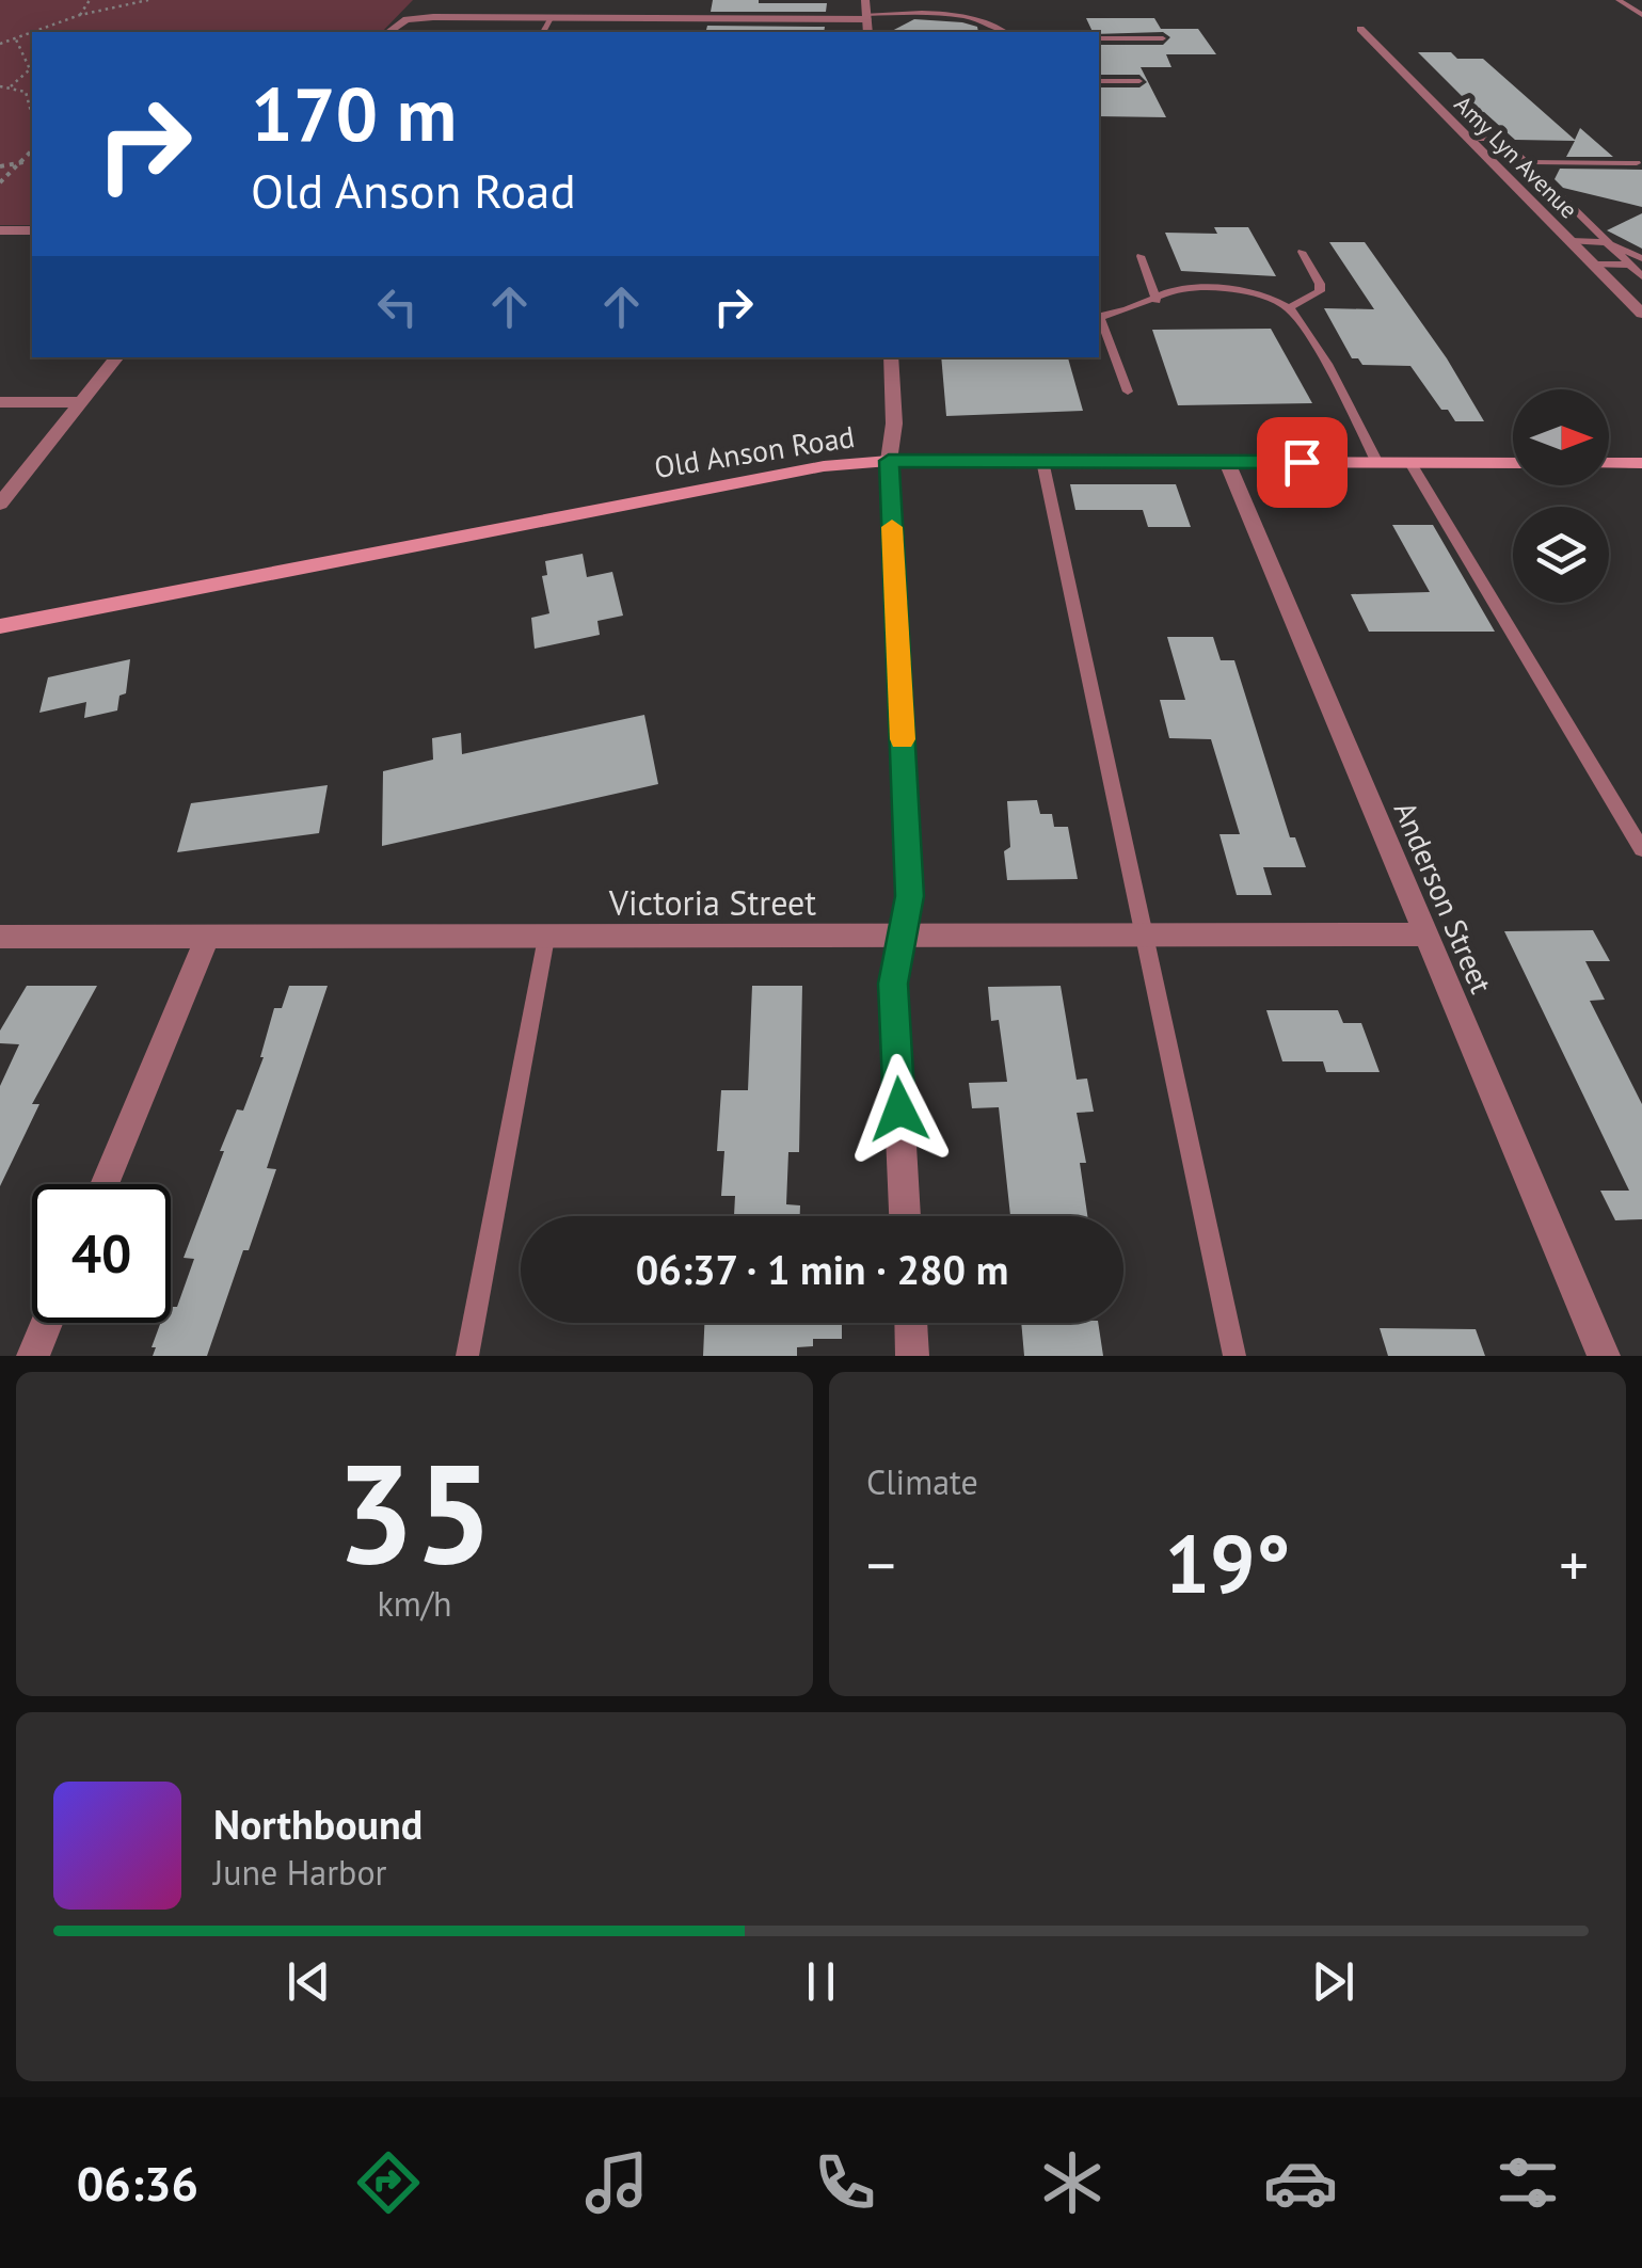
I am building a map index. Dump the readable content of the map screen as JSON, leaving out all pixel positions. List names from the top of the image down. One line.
{"streets":{"main road":["Old Anson Road"],"street":["Amy Lyn Avenue","Anderson Street","Victoria Street"]},"crossings":[["Old Anson Road","Anderson Street"],["Anderson Street","Victoria Street"]],"north":"right","page":{"turn":["170 m","Old Anson Road"],"limit":"40","trip":"06:37 · 1 min · 280 m","tile":[["35","km/h"],"Climate"],"heat":["−","19°","+"],"song":["Northbound","June Harbor"],"tabs":"06:36"}}
